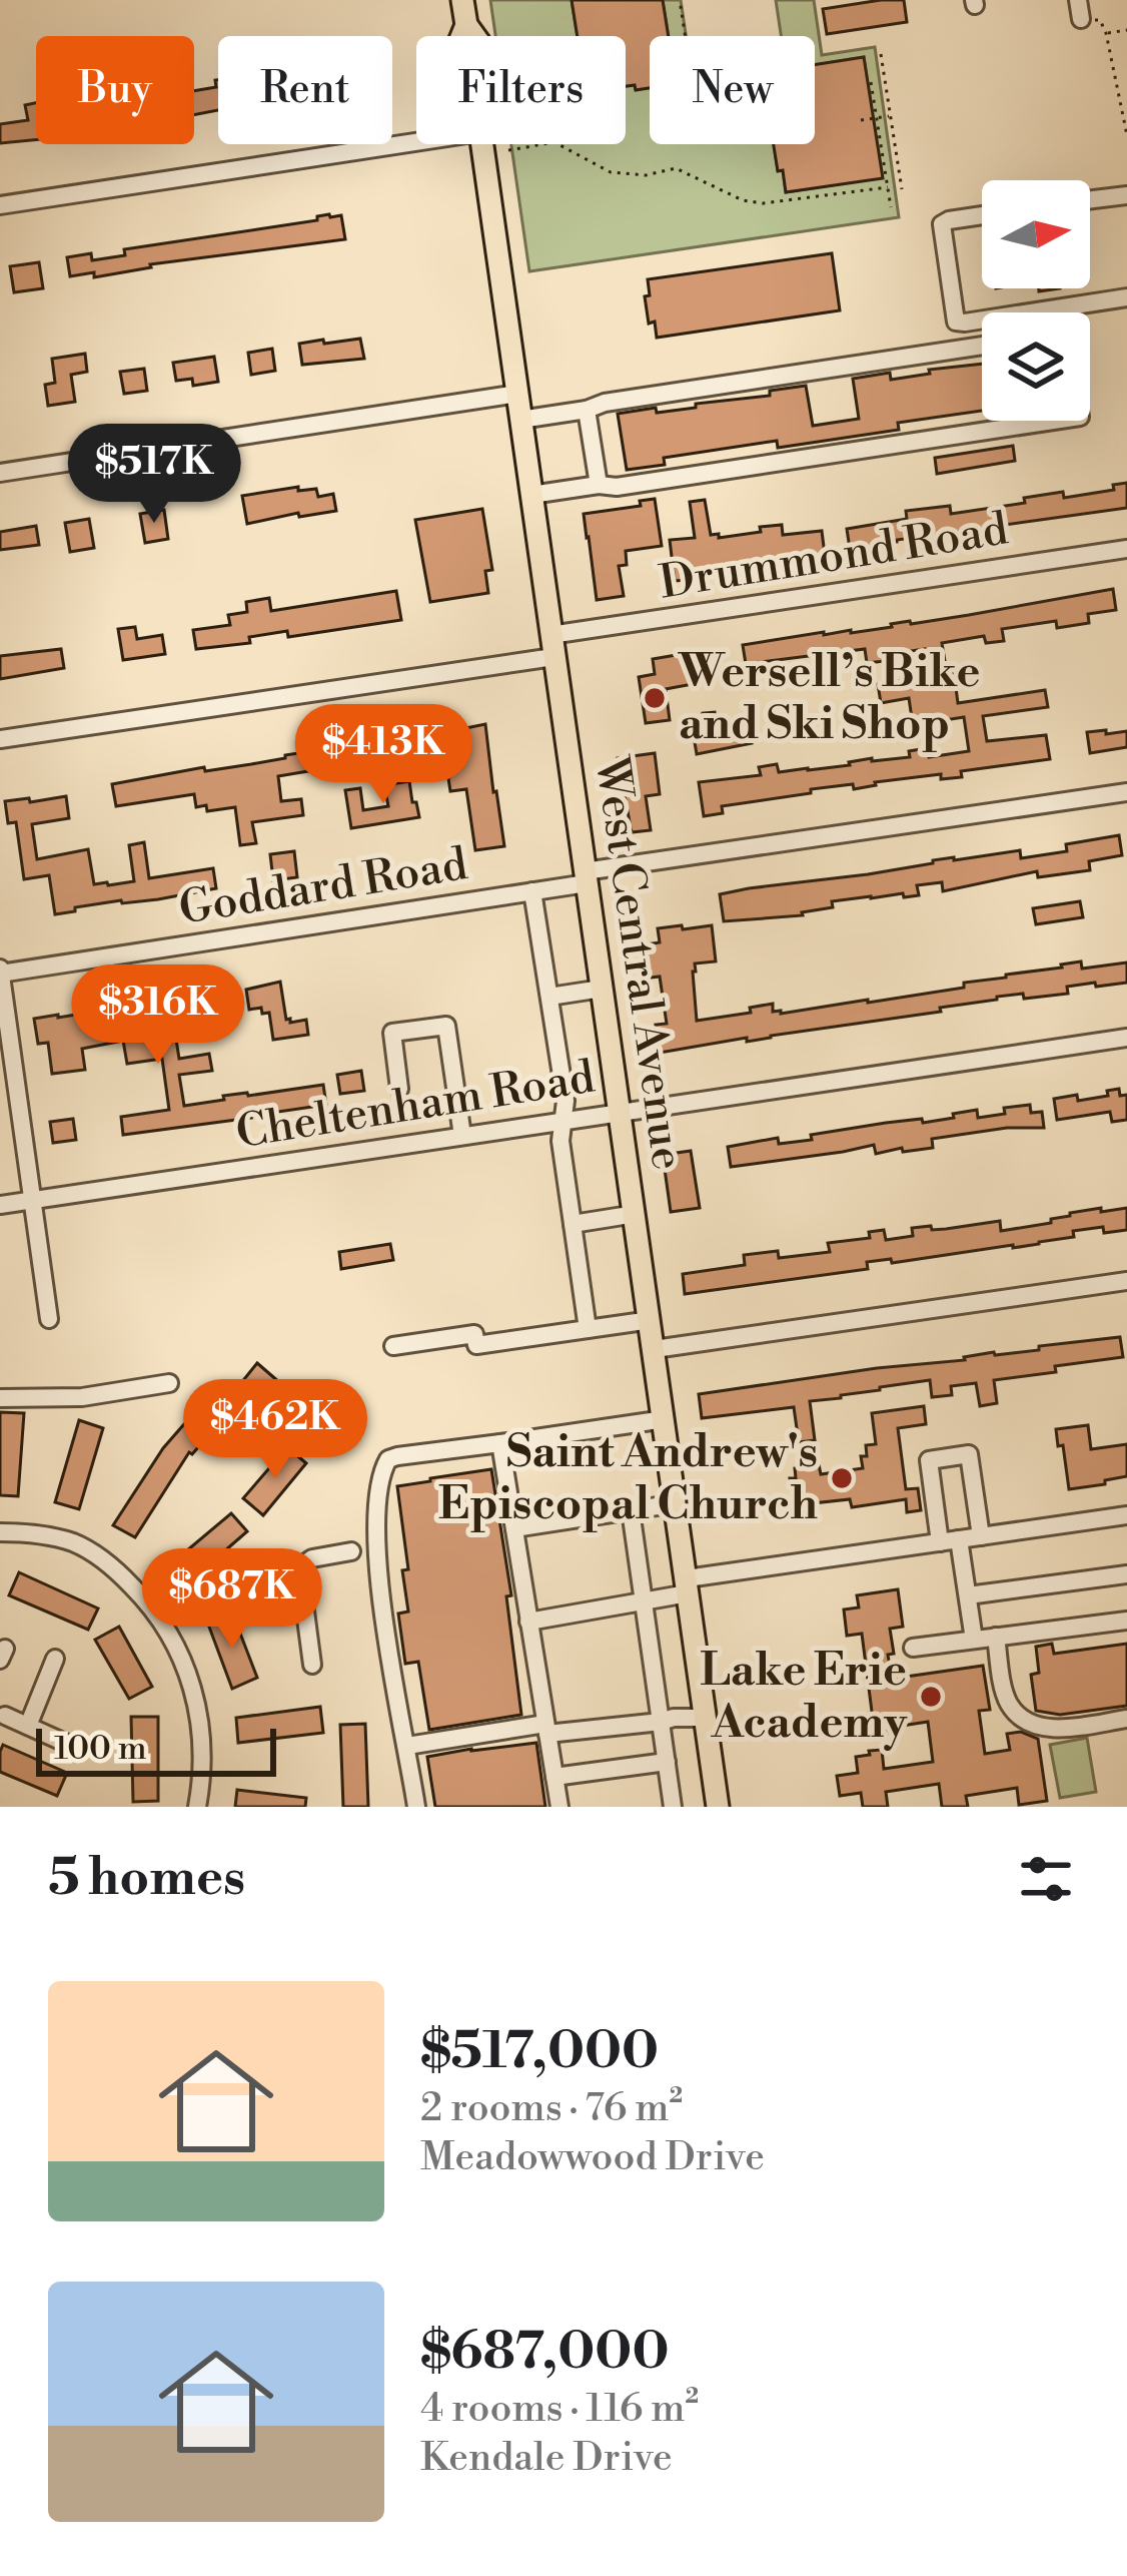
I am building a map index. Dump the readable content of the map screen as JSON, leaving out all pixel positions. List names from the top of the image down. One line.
{"streets":{"main road":["West Central Avenue"],"street":["Drummond Road","Goddard Road","Cheltenham Road"]},"crossings":[["Drummond Road","West Central Avenue"],["Goddard Road","West Central Avenue"],["West Central Avenue","Cheltenham Road"]],"places":["Wersell’s Bike and Ski Shop","Saint Andrew's Episcopal Church","Lake Erie Academy"],"scale_bar":"100 m","north":"right","page":{"chip":["Buy","Rent","Filters","New"],"price":["$517K","$413K","$316K","$462K","$687K"],"scale":"100 m","heading":"5 homes","list":[{"name":"$517,000","note":"2 rooms · 76 m² · Meadowwood Drive"},{"name":"$687,000","note":"4 rooms · 116 m² · Kendale Drive"}]}}
